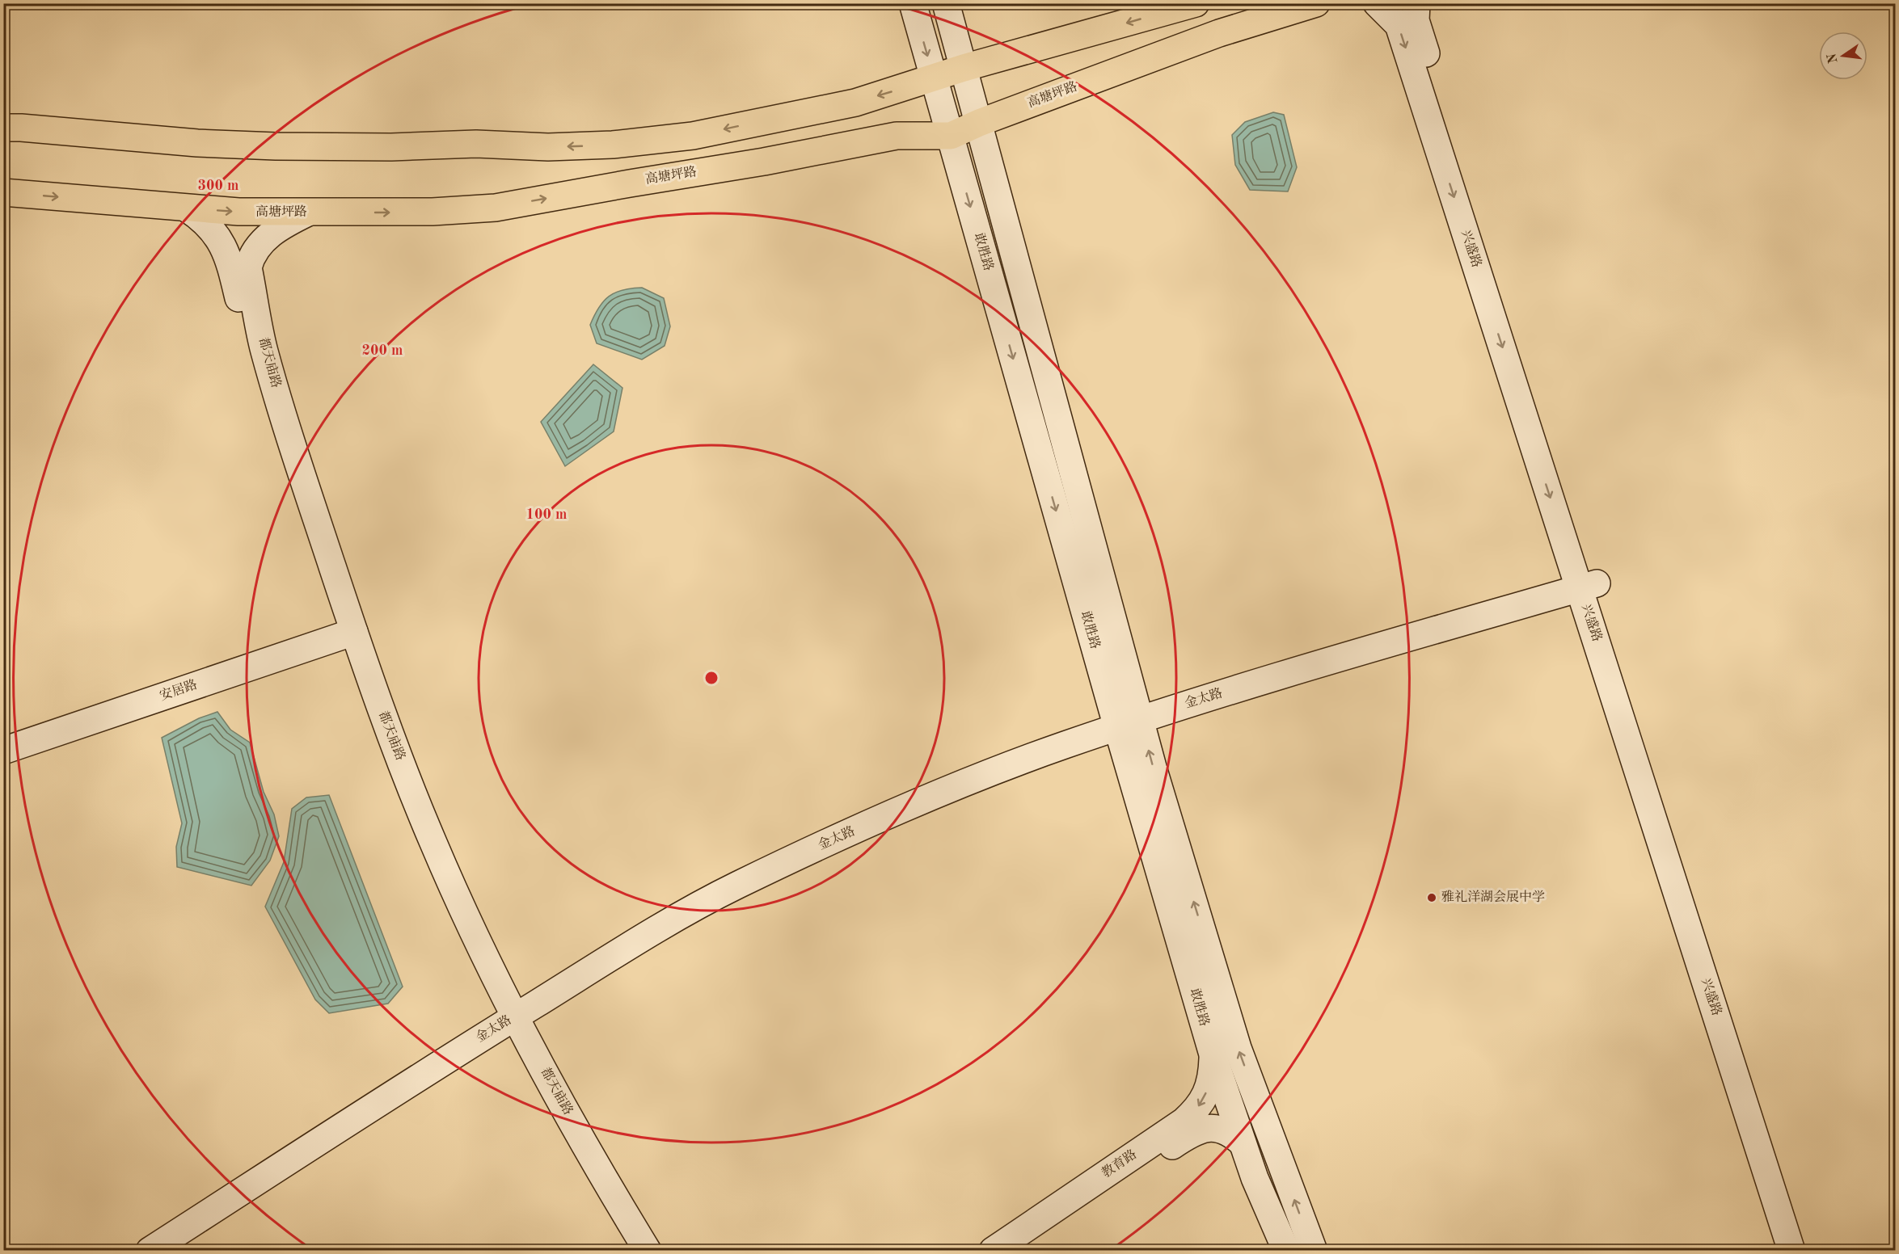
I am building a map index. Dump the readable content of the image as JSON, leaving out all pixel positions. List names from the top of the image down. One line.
{"streets":{"main road":["高塘坪路"],"street":["兴盛路","敢胜路","都天庙路","安居路","金太路","教育路"]},"crossings":[["高塘坪路","敢胜路"],["高塘坪路","都天庙路"],["兴盛路","金太路"],["敢胜路","金太路"],["敢胜路","教育路"],["都天庙路","安居路"],["都天庙路","金太路"]],"one_way":["教育路"],"places":["雅礼洋湖会展中学"],"north":"left","rings":["300 m","200 m","100 m"]}
